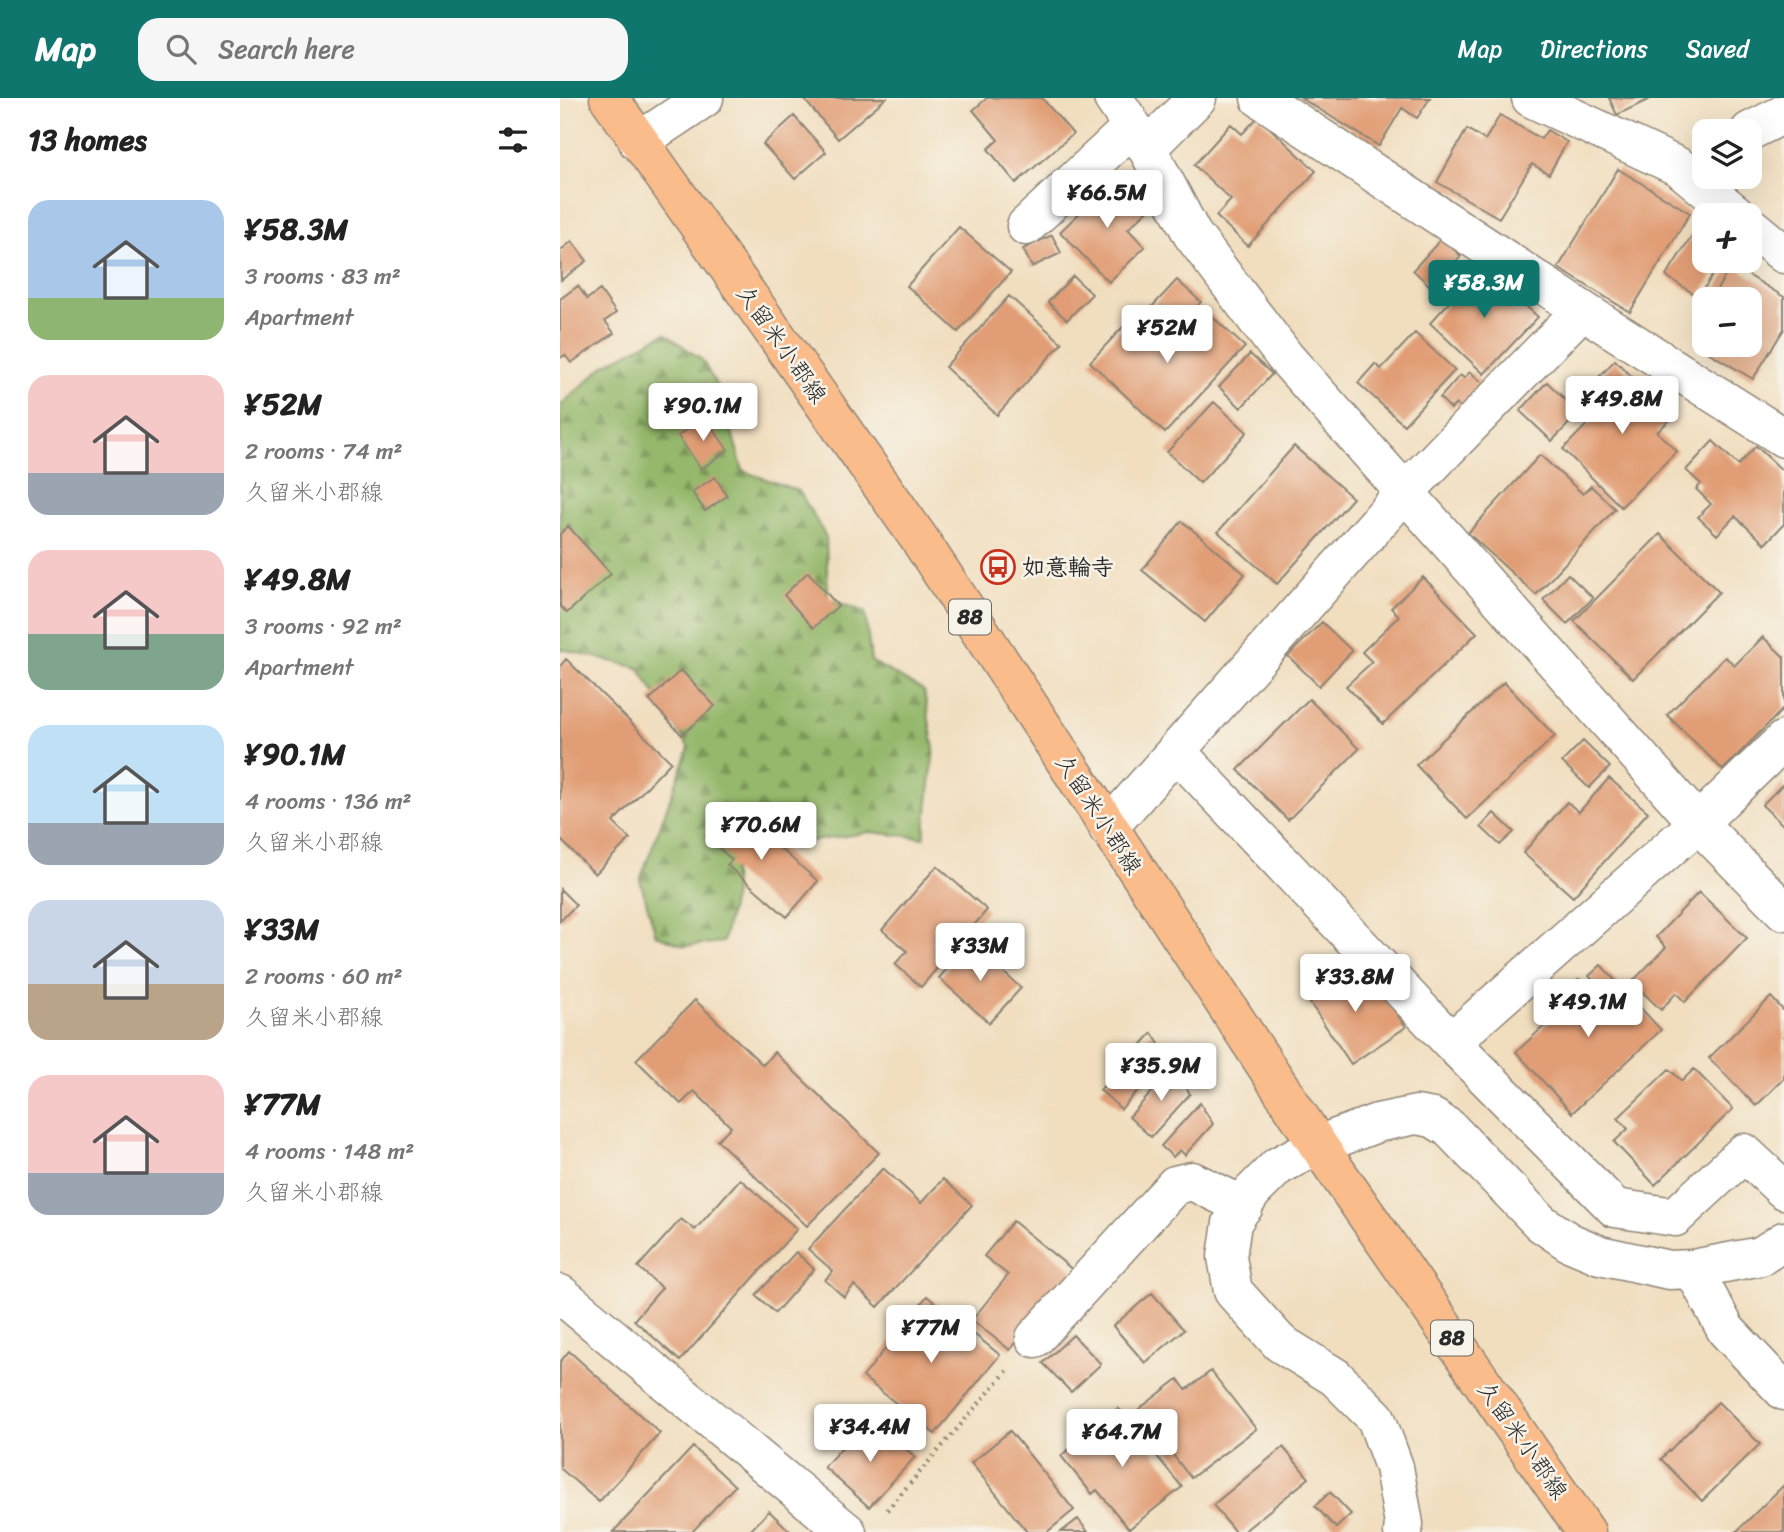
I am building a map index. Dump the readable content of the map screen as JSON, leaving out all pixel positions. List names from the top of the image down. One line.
{"streets":{"main road":["久留米小郡線","88"]},"places":{"bus stop":["如意輪寺"]},"page":{"header":"Map","search":"Search here","nav":["Map","Directions","Saved"],"heading":"13 homes","map_buttons":["+","−"],"price":["¥66.5M","¥58.3M","¥52M","¥49.8M","¥90.1M","¥70.6M","¥33M","¥33.8M","¥49.1M","¥35.9M","¥77M","¥34.4M","¥64.7M"],"list":[{"name":"¥58.3M","note":"3 rooms · 83 m² · Apartment"},{"name":"¥52M","note":"2 rooms · 74 m² · 久留米小郡線"},{"name":"¥49.8M","note":"3 rooms · 92 m² · Apartment"},{"name":"¥90.1M","note":"4 rooms · 136 m² · 久留米小郡線"},{"name":"¥33M","note":"2 rooms · 60 m² · 久留米小郡線"},{"name":"¥77M","note":"4 rooms · 148 m² · 久留米小郡線"}]}}
